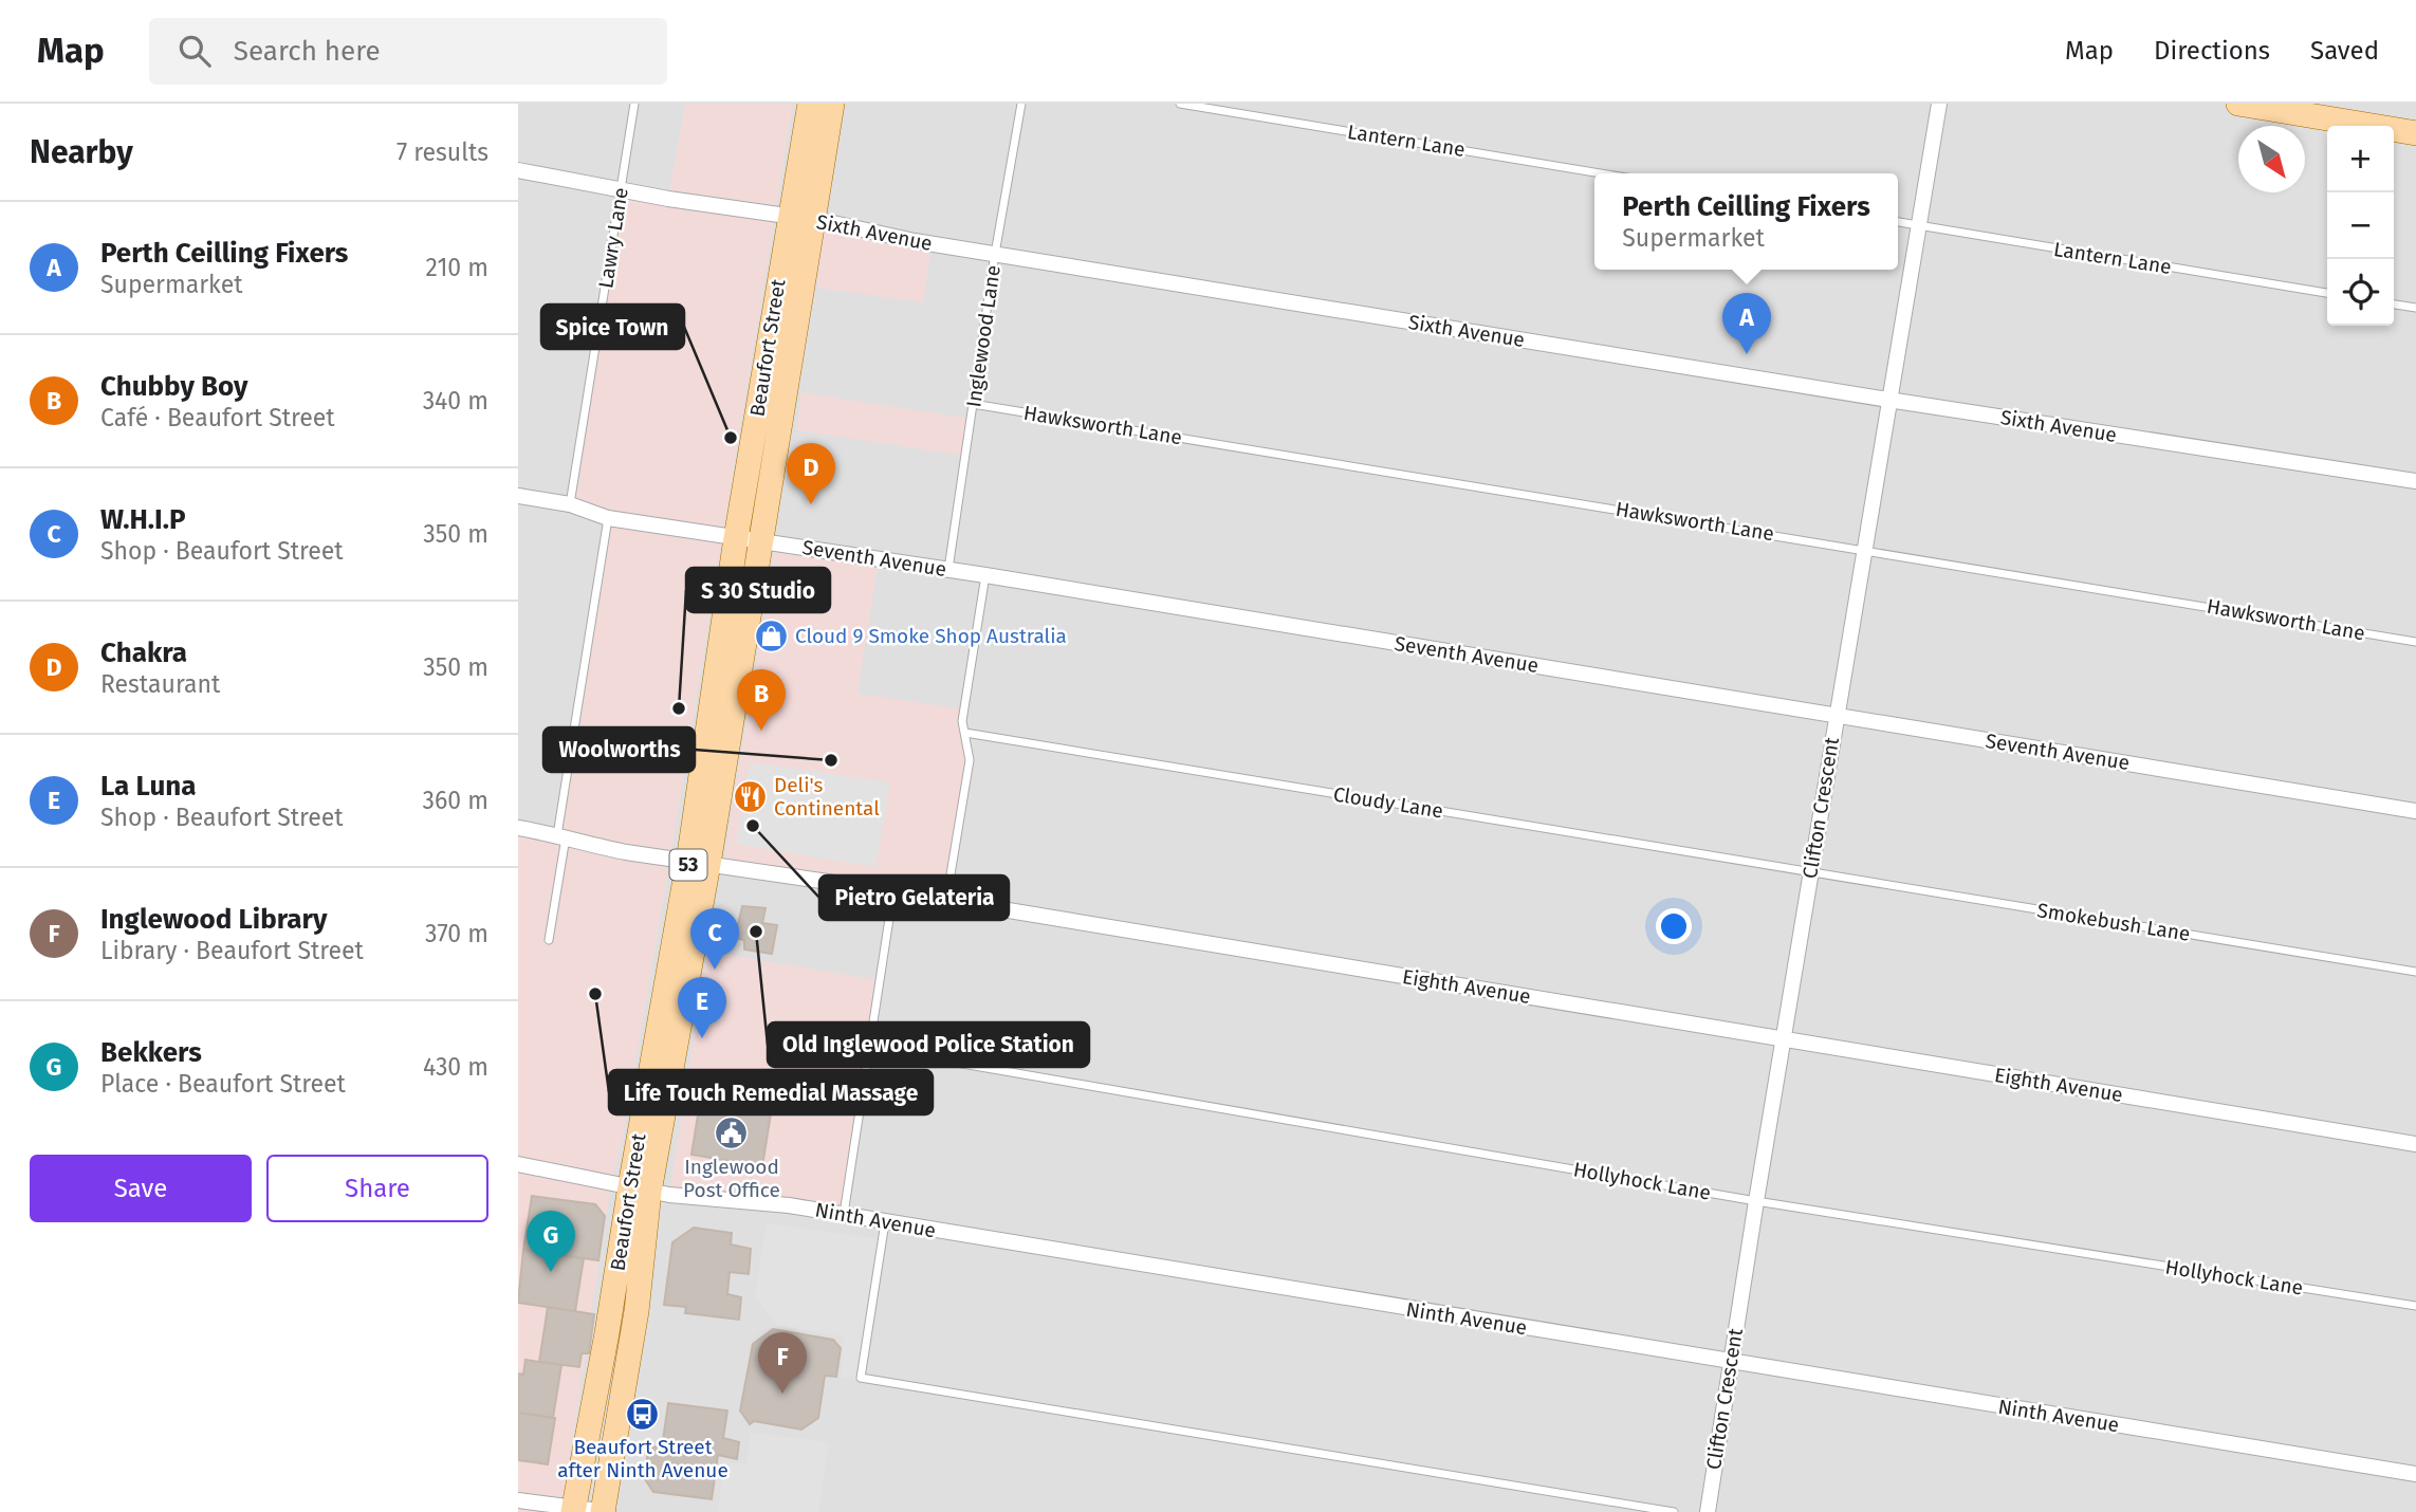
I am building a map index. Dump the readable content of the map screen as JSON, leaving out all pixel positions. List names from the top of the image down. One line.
{"streets":{"main road":["Beaufort Street","53"],"street":["Sixth Avenue","Seventh Avenue","Clifton Crescent","Eighth Avenue","Ninth Avenue"],"lane":["Lantern Lane","Lawry Lane","Inglewood Lane","Hawksworth Lane","Cloudy Lane","Smokebush Lane","Hollyhock Lane"]},"crossings":[["Lantern Lane","Clifton Crescent"],["Sixth Avenue","Lawry Lane"],["Sixth Avenue","Inglewood Lane"],["Sixth Avenue","Beaufort Street"],["Sixth Avenue","Clifton Crescent"],["Lawry Lane","Seventh Avenue"],["Inglewood Lane","Hawksworth Lane"],["Inglewood Lane","Seventh Avenue"],["Beaufort Street","Seventh Avenue"],["Beaufort Street","Eighth Avenue"],["Beaufort Street","Ninth Avenue"],["Hawksworth Lane","Clifton Crescent"],["Seventh Avenue","Clifton Crescent"],["Cloudy Lane","Clifton Crescent"],["Cloudy Lane","Smokebush Lane"],["Clifton Crescent","Smokebush Lane"],["Clifton Crescent","Eighth Avenue"],["Clifton Crescent","Hollyhock Lane"],["Clifton Crescent","Ninth Avenue"]],"places":{"other":["Spice Town","S 30 Studio","Woolworths","Pietro Gelateria","Old Inglewood Police Station","Life Touch Remedial Massage"],"shop":["Cloud 9 Smoke Shop Australia"],"restaurant":["Deli's Continental"],"public building":["Inglewood Post Office"],"bus stop":["Beaufort Street after Ninth Avenue"]},"north":"bottom right","page":{"header":"Map","search":"Search here","nav":["Map","Directions","Saved"],"heading":["Nearby","7 results"],"map_buttons":["+","−"],"popup":["Perth Ceilling Fixers","Supermarket"],"list":[{"mark":"A","name":"Perth Ceilling Fixers","note":"Supermarket","value":"210 m"},{"mark":"B","name":"Chubby Boy","note":"Café · Beaufort Street","value":"340 m"},{"mark":"C","name":"W.H.I.P","note":"Shop · Beaufort Street","value":"350 m"},{"mark":"D","name":"Chakra","note":"Restaurant","value":"350 m"},{"mark":"E","name":"La Luna","note":"Shop · Beaufort Street","value":"360 m"},{"mark":"F","name":"Inglewood Library","note":"Library · Beaufort Street","value":"370 m"},{"mark":"G","name":"Bekkers","note":"Place · Beaufort Street","value":"430 m"}],"pins":["A","D","B","C","E","G","F"],"buttons":["Save","Share"]}}
